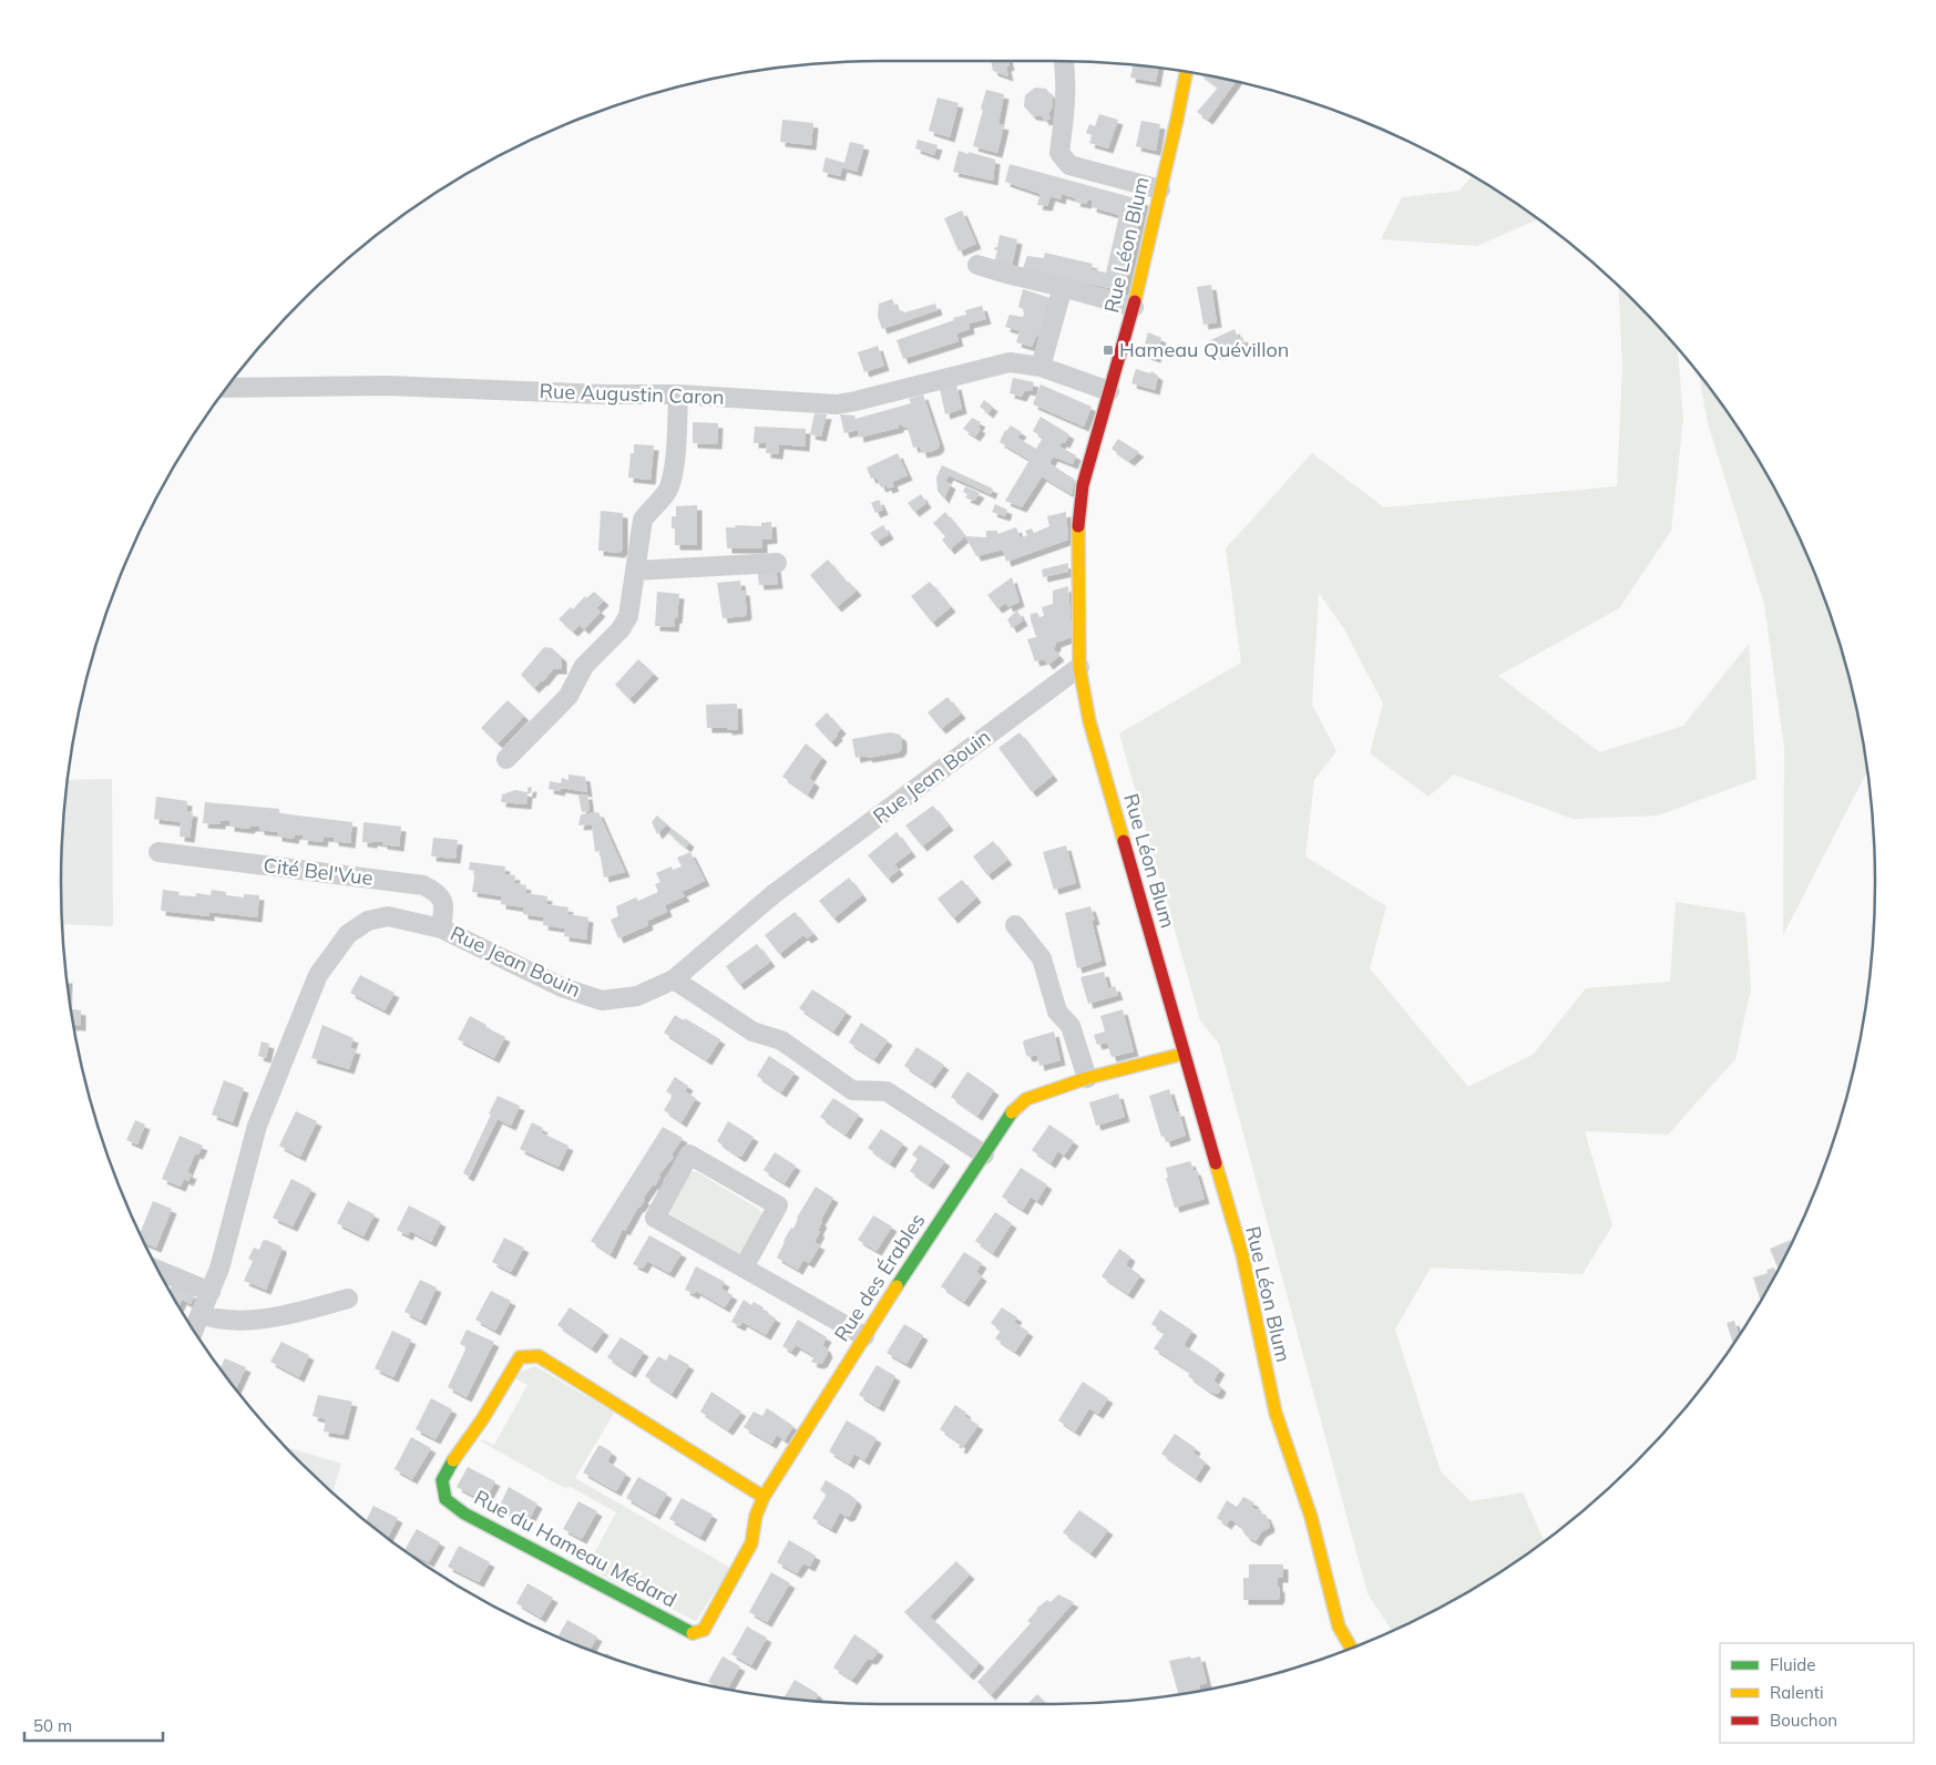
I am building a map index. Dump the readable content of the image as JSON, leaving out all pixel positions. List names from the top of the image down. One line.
{"streets":{"street":["Rue Léon Blum","Rue Augustin Caron","Rue Jean Bouin","Cité Bel'Vue","Rue des Érables","Rue du Hameau Médard"]},"crossings":[["Rue Léon Blum","Rue Augustin Caron"],["Rue Léon Blum","Rue Jean Bouin"],["Rue Léon Blum","Rue des Érables"],["Rue Jean Bouin","Cité Bel'Vue"],["Rue des Érables","Rue du Hameau Médard"]],"places":{"transit":["Hameau Quévillon"]},"legend":["Fluide","Ralenti","Bouchon"],"scale_bar":"50 m"}
